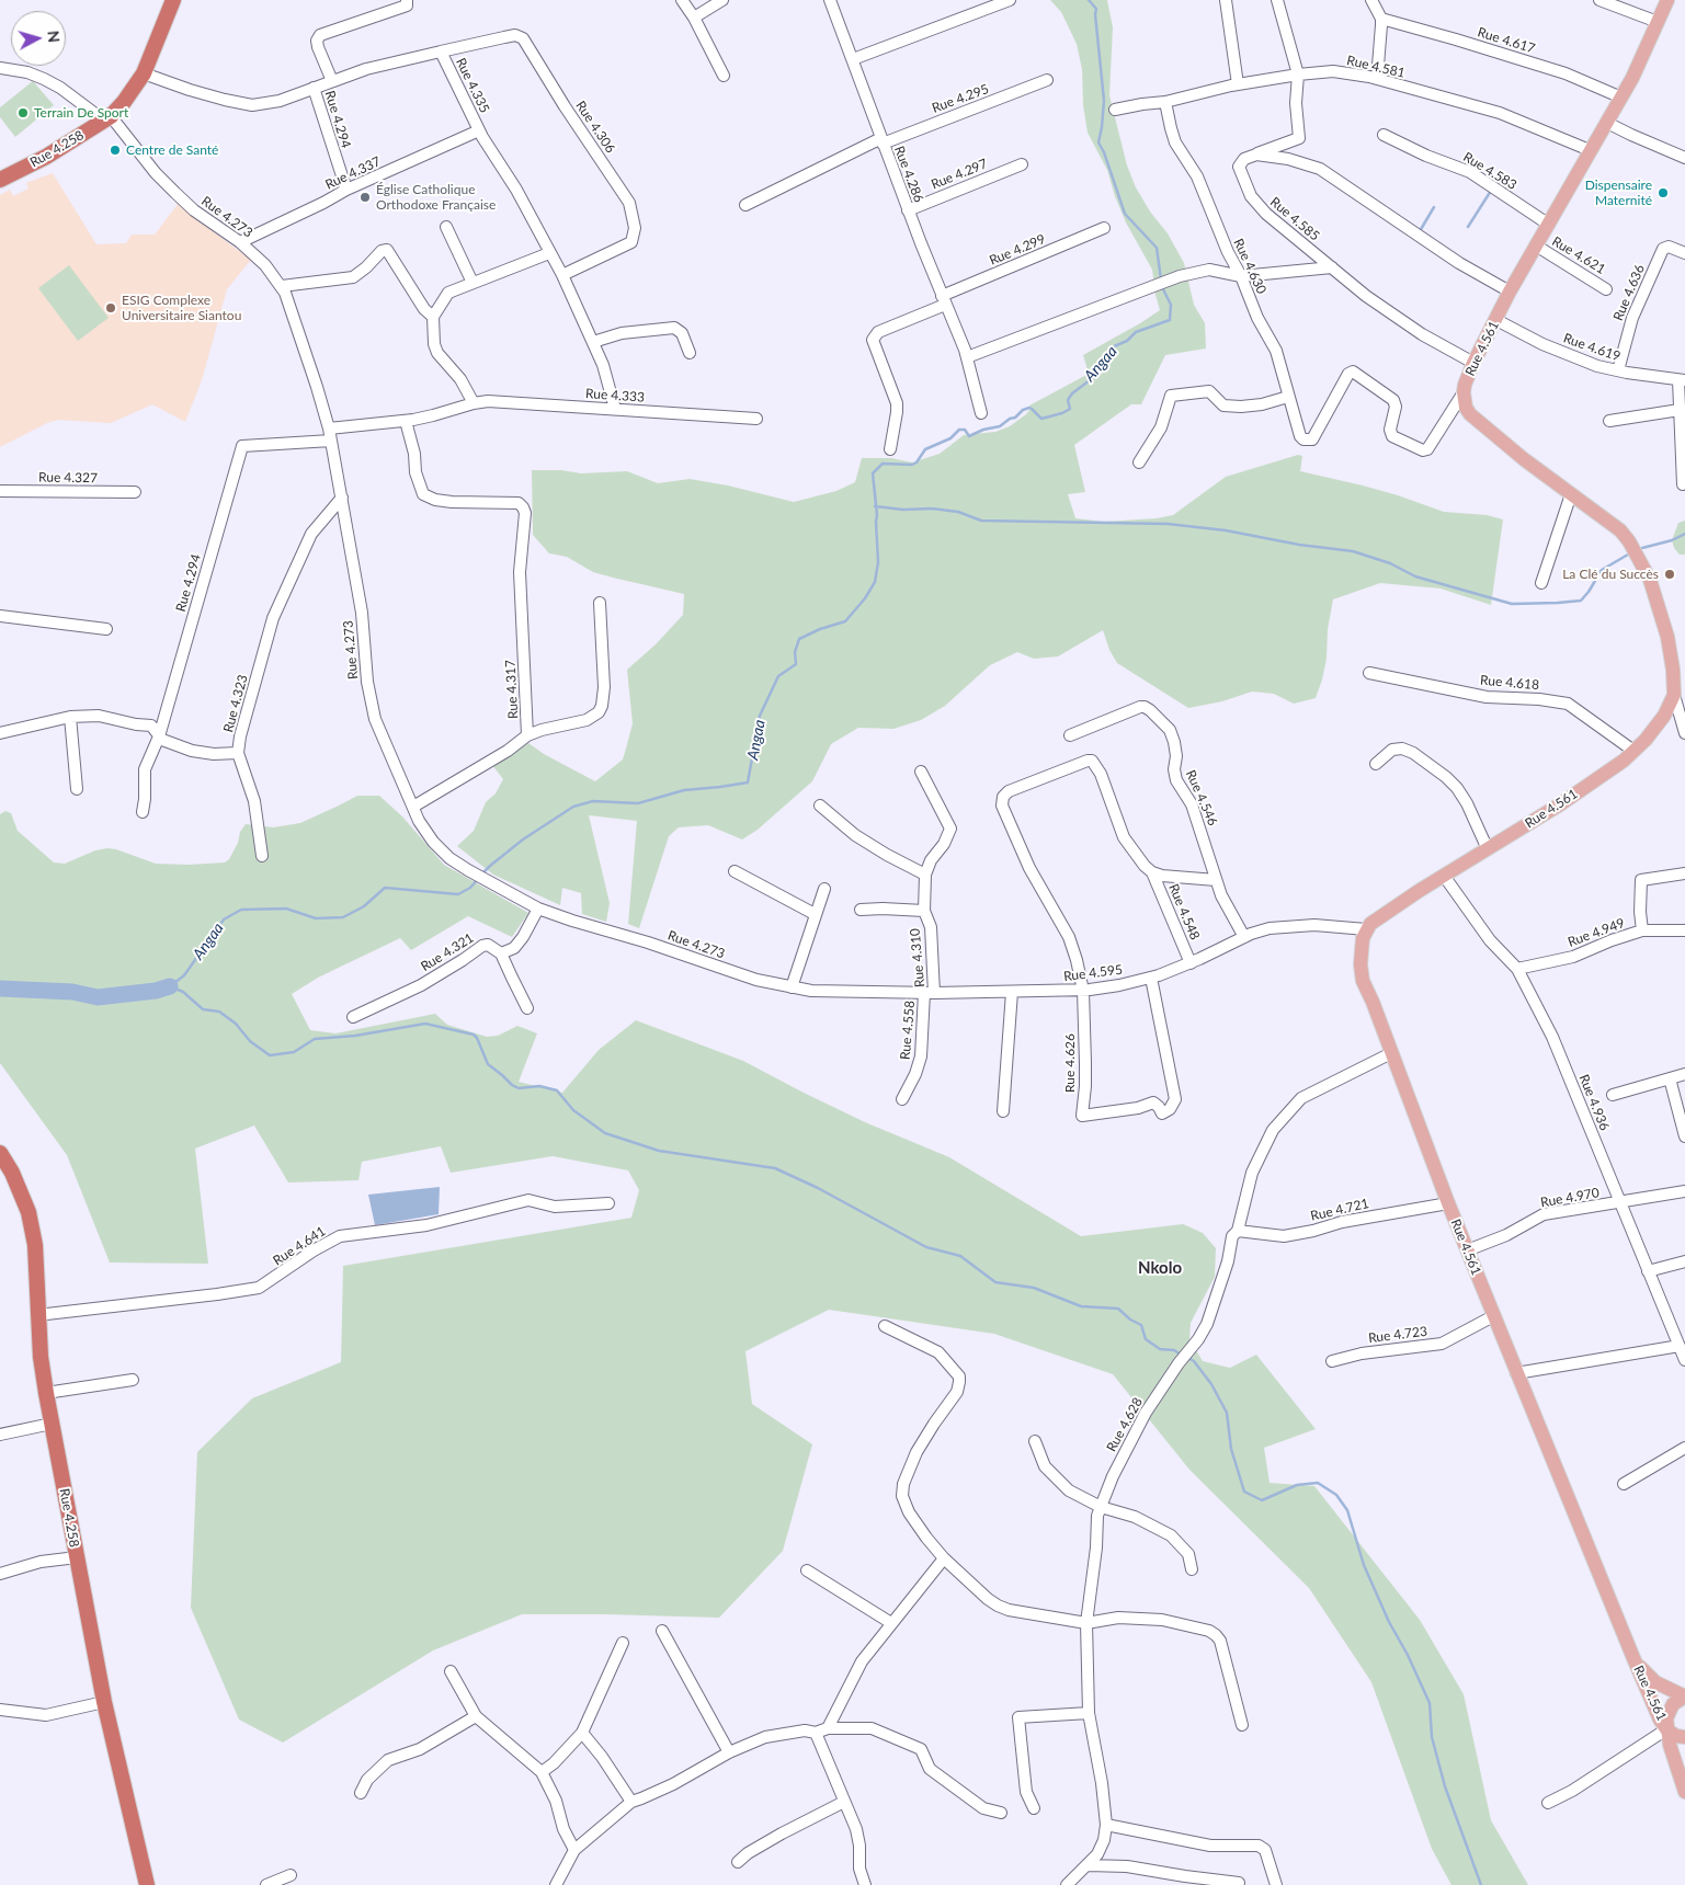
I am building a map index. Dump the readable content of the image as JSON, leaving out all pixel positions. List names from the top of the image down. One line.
{"streets":{"highway":["Rue 4.258"],"main road":["Rue 4.561"],"street":["Rue 4.617","Rue 4.581","Rue 4.335","Rue 4.295","Rue 4.294","Rue 4.306","Rue 4.583","Rue 4.337","Rue 4.286","Rue 4.297","Rue 4.273","Rue 4.585","Rue 4.299","Rue 4.621","Rue 4.630","Rue 4.636","Rue 4.619","Rue 4.333","Rue 4.327","Rue 4.618","Rue 4.317","Rue 4.323","Rue 4.546","Rue 4.548","Rue 4.949","Rue 4.321","Rue 4.310","Rue 4.595","Rue 4.558","Rue 4.626","Rue 4.936","Rue 4.970","Rue 4.721","Rue 4.641","Rue 4.723","Rue 4.628"]},"crossings":[["Rue 4.617","Rue 4.561"],["Rue 4.581","Rue 4.630"],["Rue 4.581","Rue 4.561"],["Rue 4.335","Rue 4.294"],["Rue 4.335","Rue 4.306"],["Rue 4.335","Rue 4.258"],["Rue 4.335","Rue 4.337"],["Rue 4.335","Rue 4.333"],["Rue 4.295","Rue 4.286"],["Rue 4.294","Rue 4.337"],["Rue 4.294","Rue 4.273"],["Rue 4.294","Rue 4.323"],["Rue 4.258","Rue 4.273"],["Rue 4.258","Rue 4.641"],["Rue 4.583","Rue 4.561"],["Rue 4.337","Rue 4.273"],["Rue 4.286","Rue 4.297"],["Rue 4.286","Rue 4.299"],["Rue 4.273","Rue 4.317"],["Rue 4.273","Rue 4.323"],["Rue 4.273","Rue 4.595"],["Rue 4.585","Rue 4.561"],["Rue 4.621","Rue 4.561"],["Rue 4.630","Rue 4.561"],["Rue 4.636","Rue 4.619"],["Rue 4.619","Rue 4.561"],["Rue 4.561","Rue 4.618"],["Rue 4.561","Rue 4.595"],["Rue 4.561","Rue 4.936"],["Rue 4.561","Rue 4.970"],["Rue 4.561","Rue 4.721"],["Rue 4.561","Rue 4.723"],["Rue 4.561","Rue 4.628"],["Rue 4.546","Rue 4.595"],["Rue 4.548","Rue 4.595"],["Rue 4.548","Rue 4.626"],["Rue 4.949","Rue 4.936"],["Rue 4.310","Rue 4.595"],["Rue 4.310","Rue 4.558"],["Rue 4.595","Rue 4.558"],["Rue 4.595","Rue 4.626"],["Rue 4.936","Rue 4.970"],["Rue 4.721","Rue 4.628"]],"districts":["Nkolo"],"water":["Angaa"],"places":["Terrain De Sport","Centre de Santé","Dispensaire Maternité","Église Catholique Orthodoxe Française","ESIG Complexe Universitaire Siantou","La Clé du Succès"],"north":"right"}
